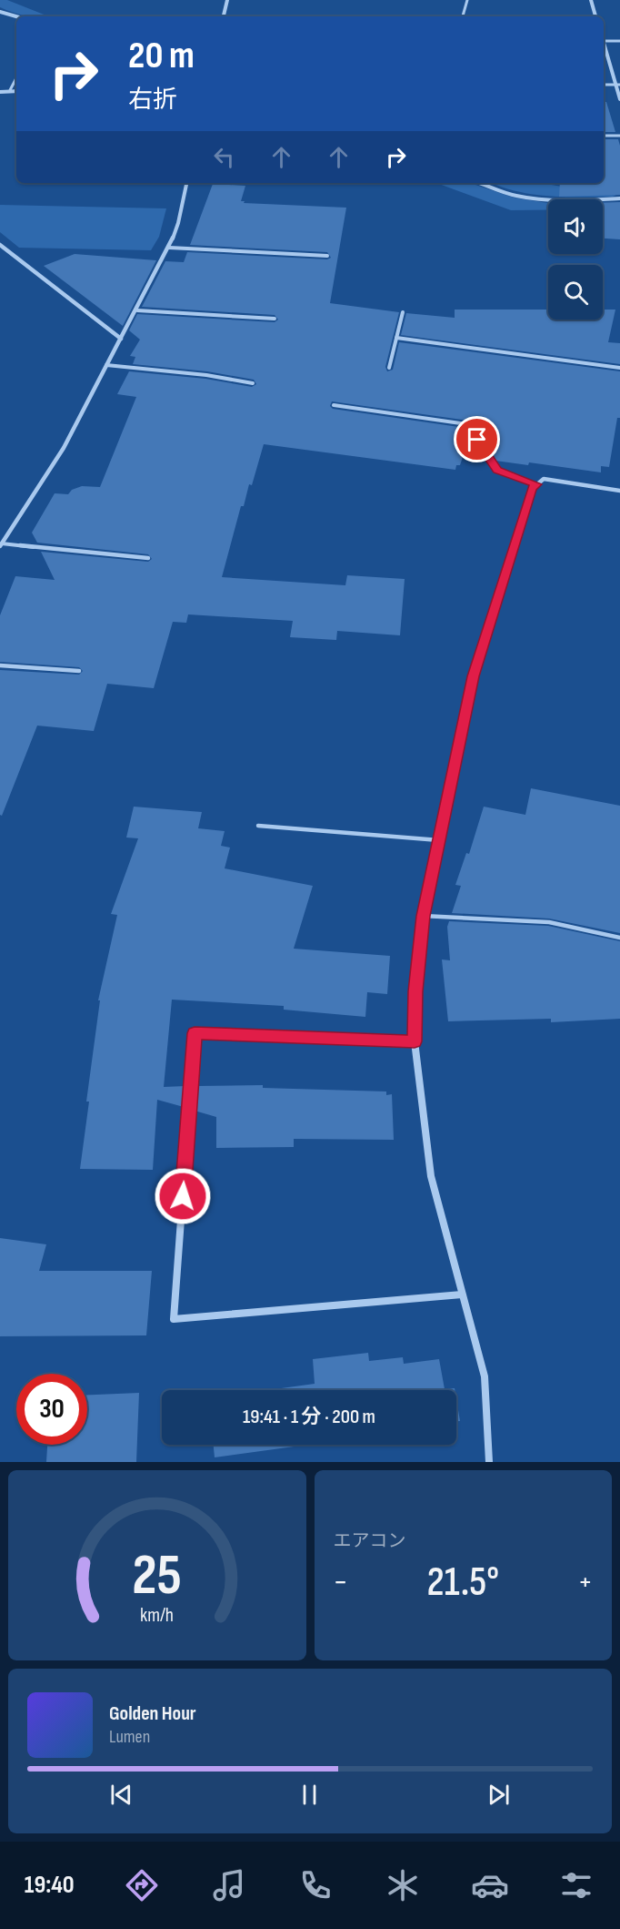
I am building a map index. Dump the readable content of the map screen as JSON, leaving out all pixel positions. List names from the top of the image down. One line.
{"page":{"turn":["20 m","右折"],"limit":"30","trip":"19:41 · 1 分 · 200 m","tile":"エアコン","heat":["−","21.5°","+"],"song":["Golden Hour","Lumen"],"tabs":"19:40","gauge":["25","km/h"]}}
